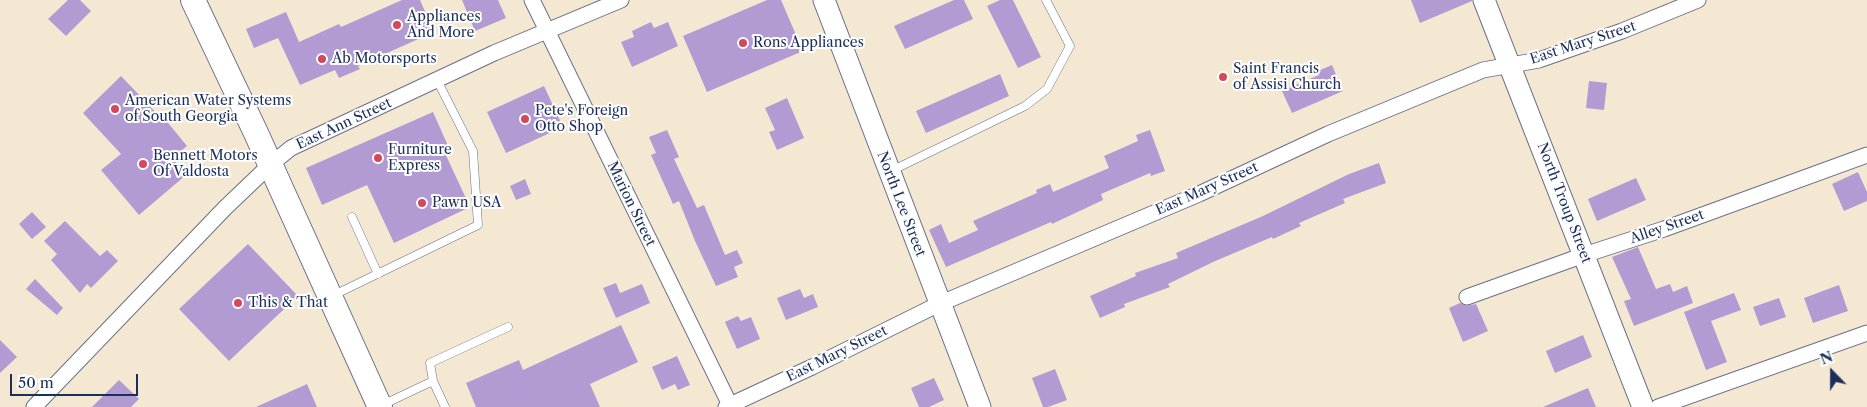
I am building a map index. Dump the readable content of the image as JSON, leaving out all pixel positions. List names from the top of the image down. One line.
{"streets":{"street":["East Mary Street","East Ann Street","North Troup Street","Marion Street","North Lee Street","Alley Street"]},"crossings":[["East Mary Street","North Troup Street"],["East Mary Street","Marion Street"],["East Mary Street","North Lee Street"],["East Ann Street","Marion Street"],["North Troup Street","Alley Street"]],"places":["Appliances And More","Rons Appliances","Ab Motorsports","Saint Francis of Assisi Church","American Water Systems of South Georgia","Pete's Foreign Otto Shop","Furniture Express","Bennett Motors Of Valdosta","Pawn USA","This & That"],"scale_bar":"50 m","north":"top"}
